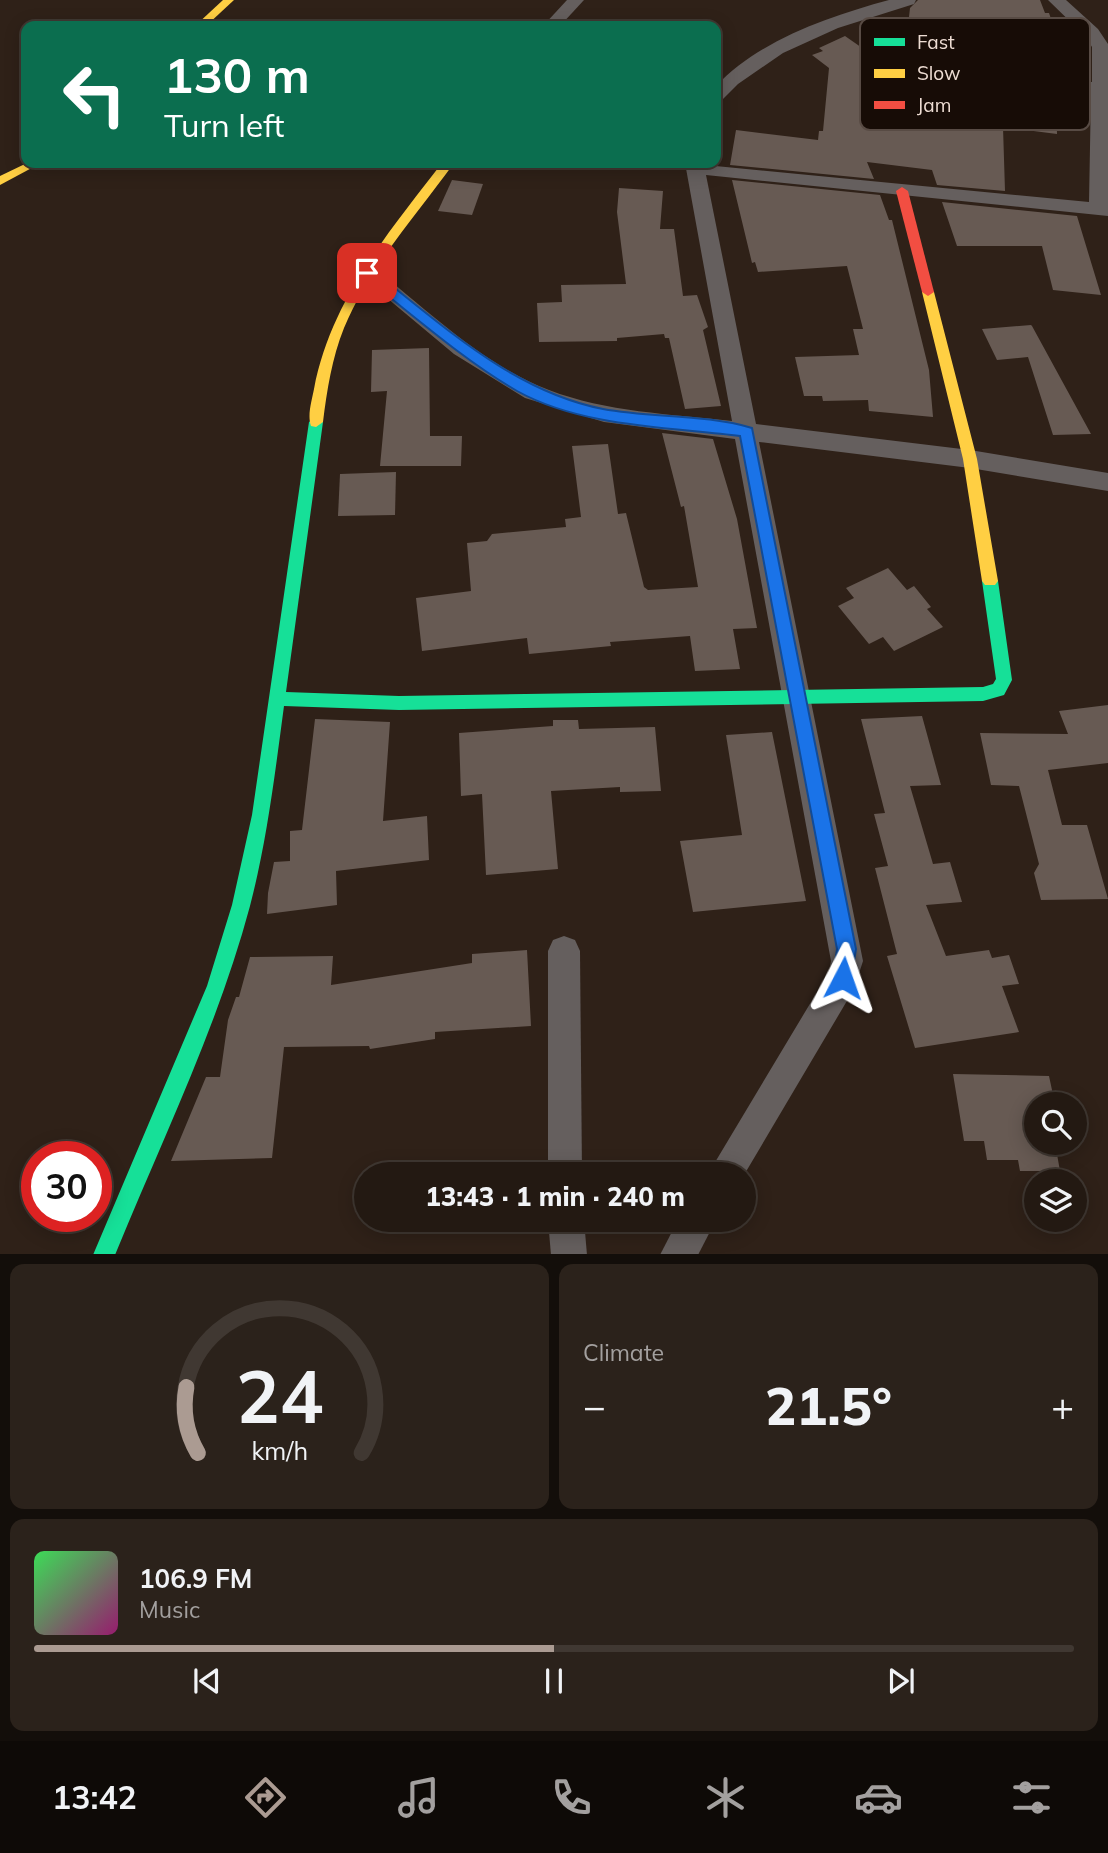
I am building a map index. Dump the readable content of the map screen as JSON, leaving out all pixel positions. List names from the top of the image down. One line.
{"legend":["Fast","Slow","Jam"],"page":{"turn":["130 m","Turn left"],"limit":"30","trip":"13:43 · 1 min · 240 m","tile":"Climate","heat":["−","21.5°","+"],"song":["106.9 FM","Music"],"tabs":"13:42","gauge":["24","km/h"]}}
